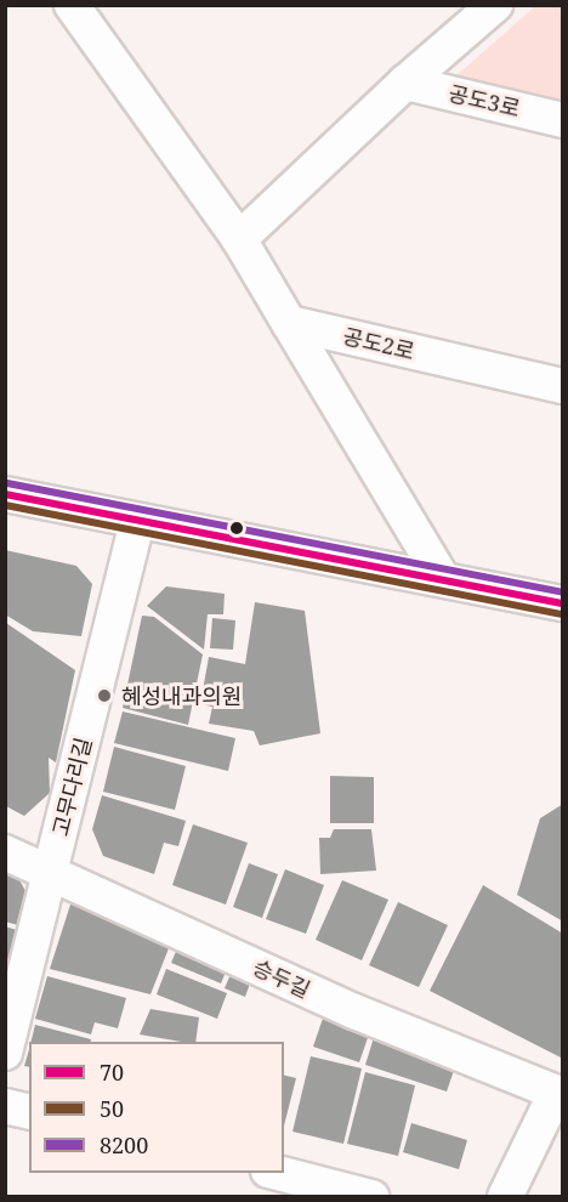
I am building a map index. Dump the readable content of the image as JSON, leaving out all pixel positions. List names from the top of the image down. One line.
{"streets":{"street":["공도3로","공도2로","고무다리길","승두길"]},"crossings":[["고무다리길","승두길"]],"places":["혜성내과의원"],"lines":["transit line 8200","transit line 70","transit line 50"],"legend":["70","50","8200"]}
